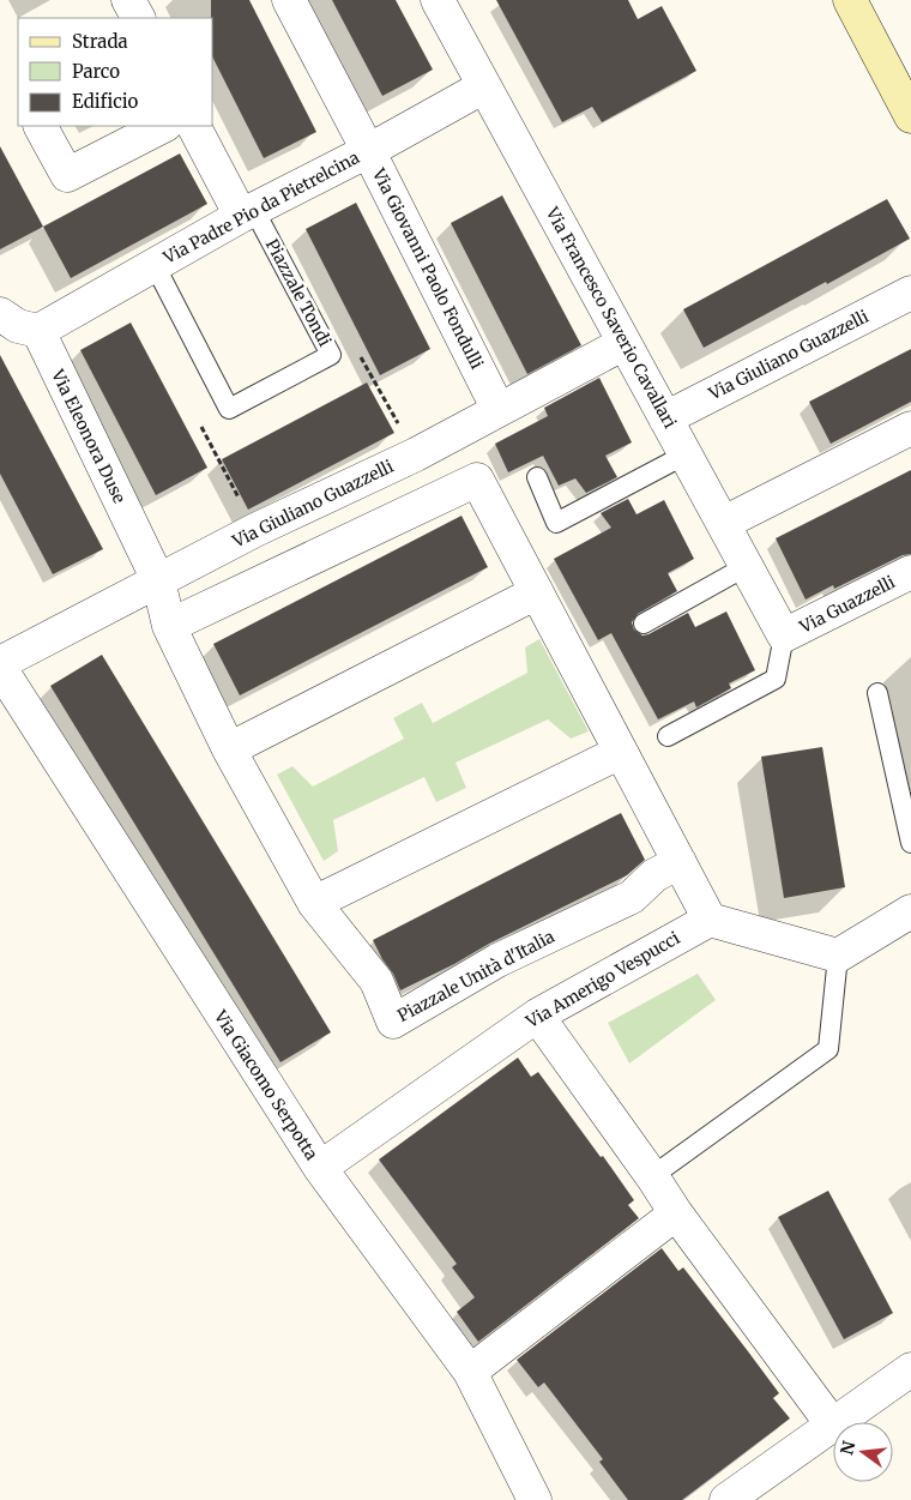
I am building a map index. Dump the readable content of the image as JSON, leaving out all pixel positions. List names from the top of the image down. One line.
{"streets":{"street":["Via Padre Pio da Pietrelcina","Via Giovanni Paolo Fondulli","Via Francesco Saverio Cavallari","Via Giuliano Guazzelli","Via Eleonora Duse","Via Guazzelli","Piazzale Unità d'Italia","Via Amerigo Vespucci","Via Giacomo Serpotta"],"lane":["Piazzale Tondi"]},"crossings":[["Via Padre Pio da Pietrelcina","Via Giovanni Paolo Fondulli"],["Via Padre Pio da Pietrelcina","Piazzale Tondi"],["Via Padre Pio da Pietrelcina","Via Francesco Saverio Cavallari"],["Via Padre Pio da Pietrelcina","Via Eleonora Duse"],["Via Giovanni Paolo Fondulli","Via Giuliano Guazzelli"],["Via Francesco Saverio Cavallari","Via Giuliano Guazzelli"],["Via Francesco Saverio Cavallari","Via Guazzelli"],["Via Giuliano Guazzelli","Via Eleonora Duse"],["Via Giuliano Guazzelli","Piazzale Unità d'Italia"],["Via Eleonora Duse","Piazzale Unità d'Italia"],["Via Amerigo Vespucci","Via Giacomo Serpotta"]],"legend":["Strada","Parco","Edificio"],"north":"left"}
